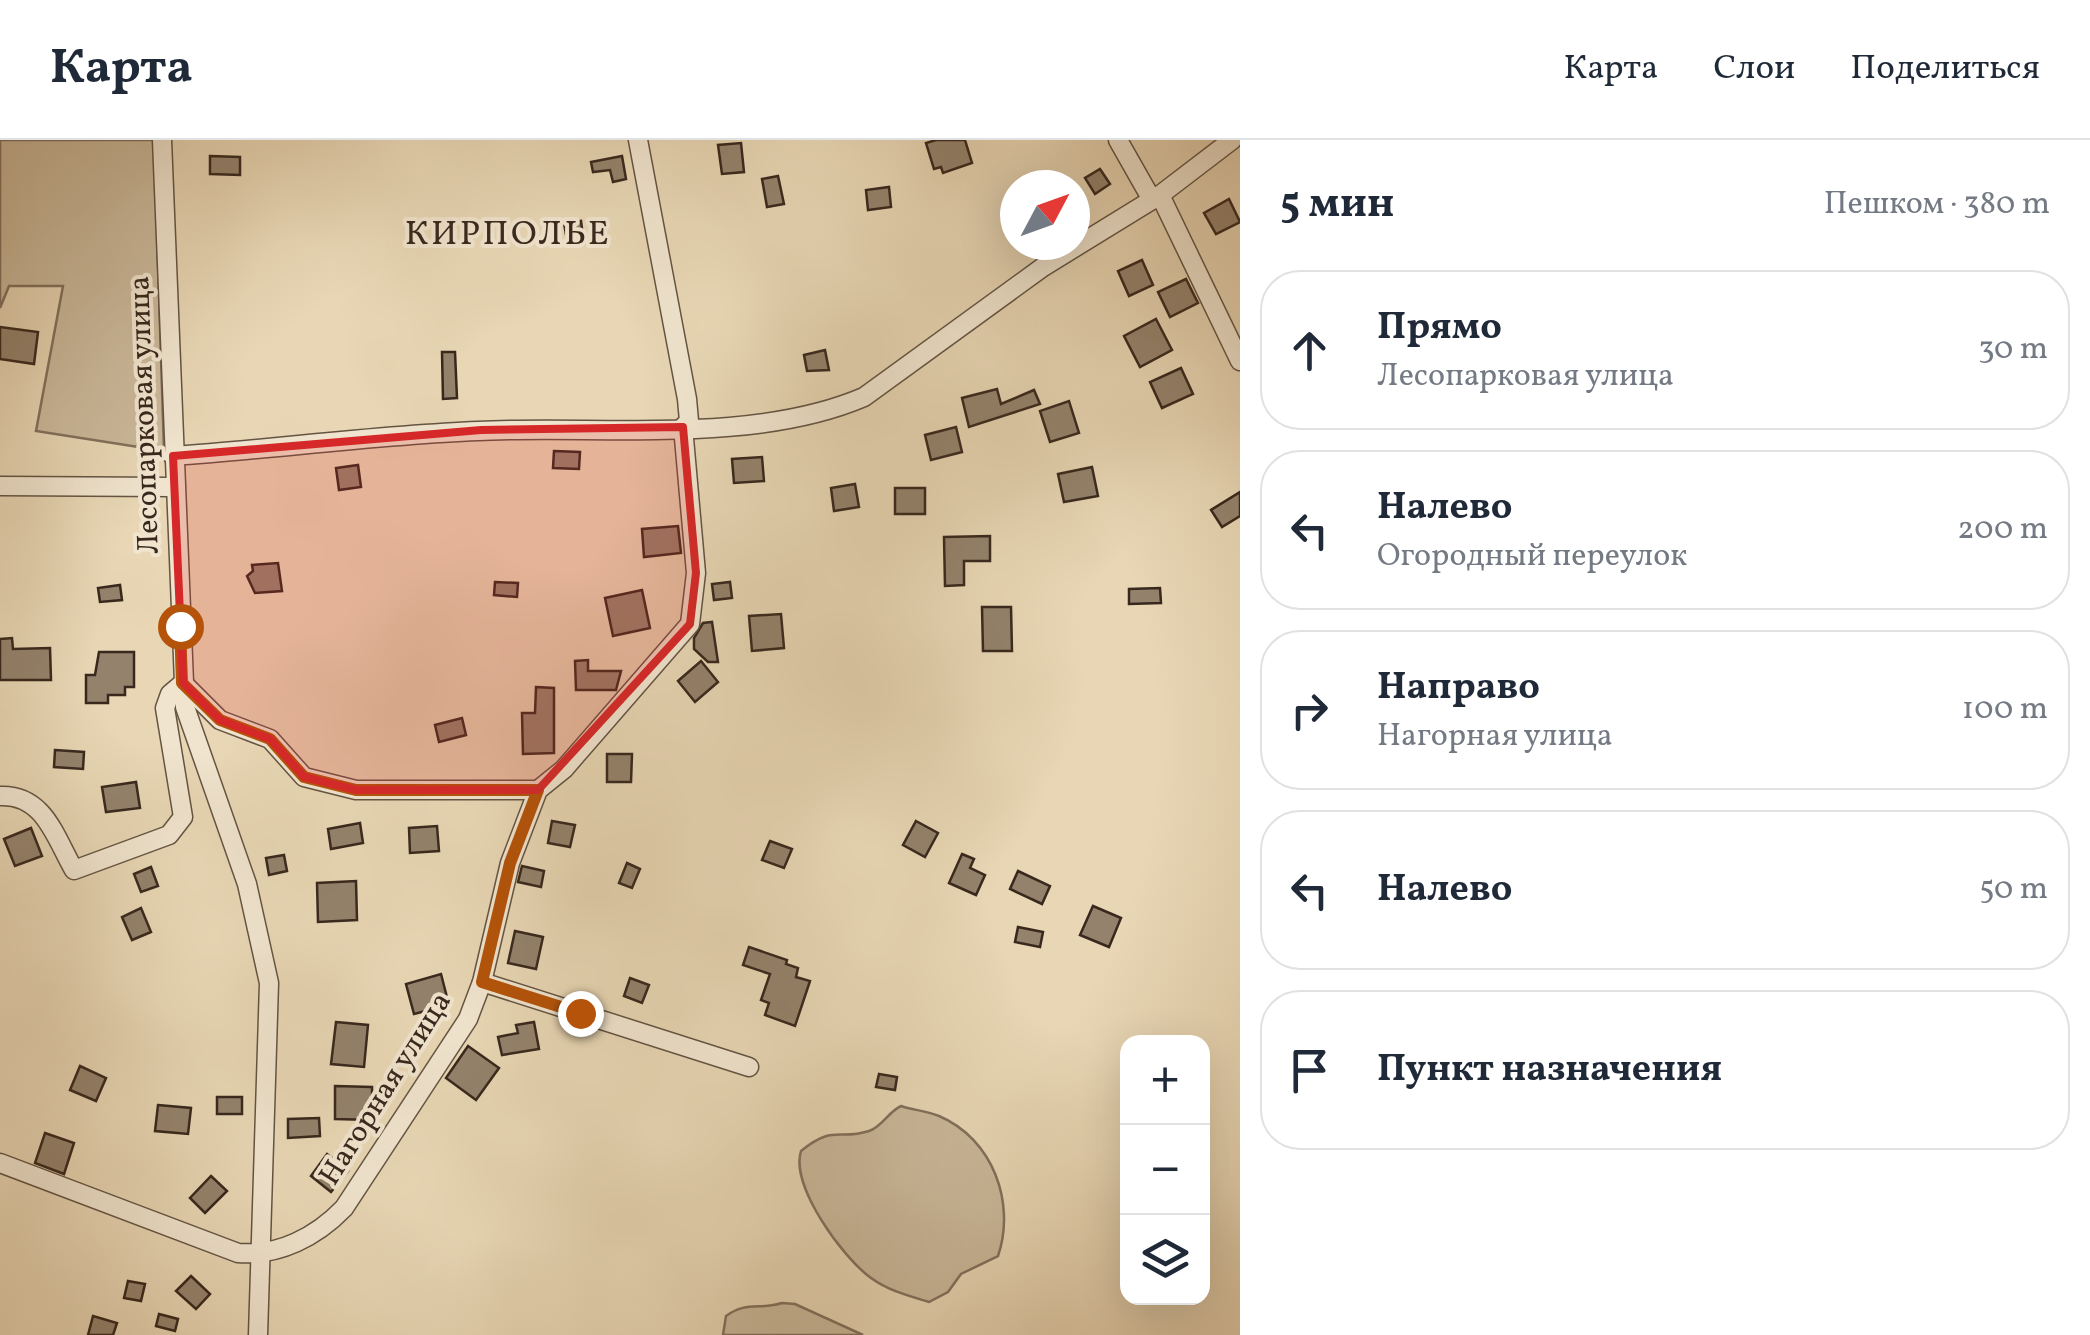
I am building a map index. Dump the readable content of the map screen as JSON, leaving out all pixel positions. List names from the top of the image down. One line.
{"streets":{"street":["Лесопарковая улица","Нагорная улица"]},"crossings":[["Лесопарковая улица","Нагорная улица"]],"districts":["КИРПОЛЬЕ"],"north":"top right","page":{"header":"Карта","nav":["Карта","Слои","Поделиться"],"heading":["5 мин","Пешком · 380 m"],"list":[["Прямо","Лесопарковая улица","30 m"],["Налево","Огородный переулок","200 m"],["Направо","Нагорная улица","100 m"],["Налево","50 m"],"Пункт назначения"],"map_buttons":["+","−"]}}
